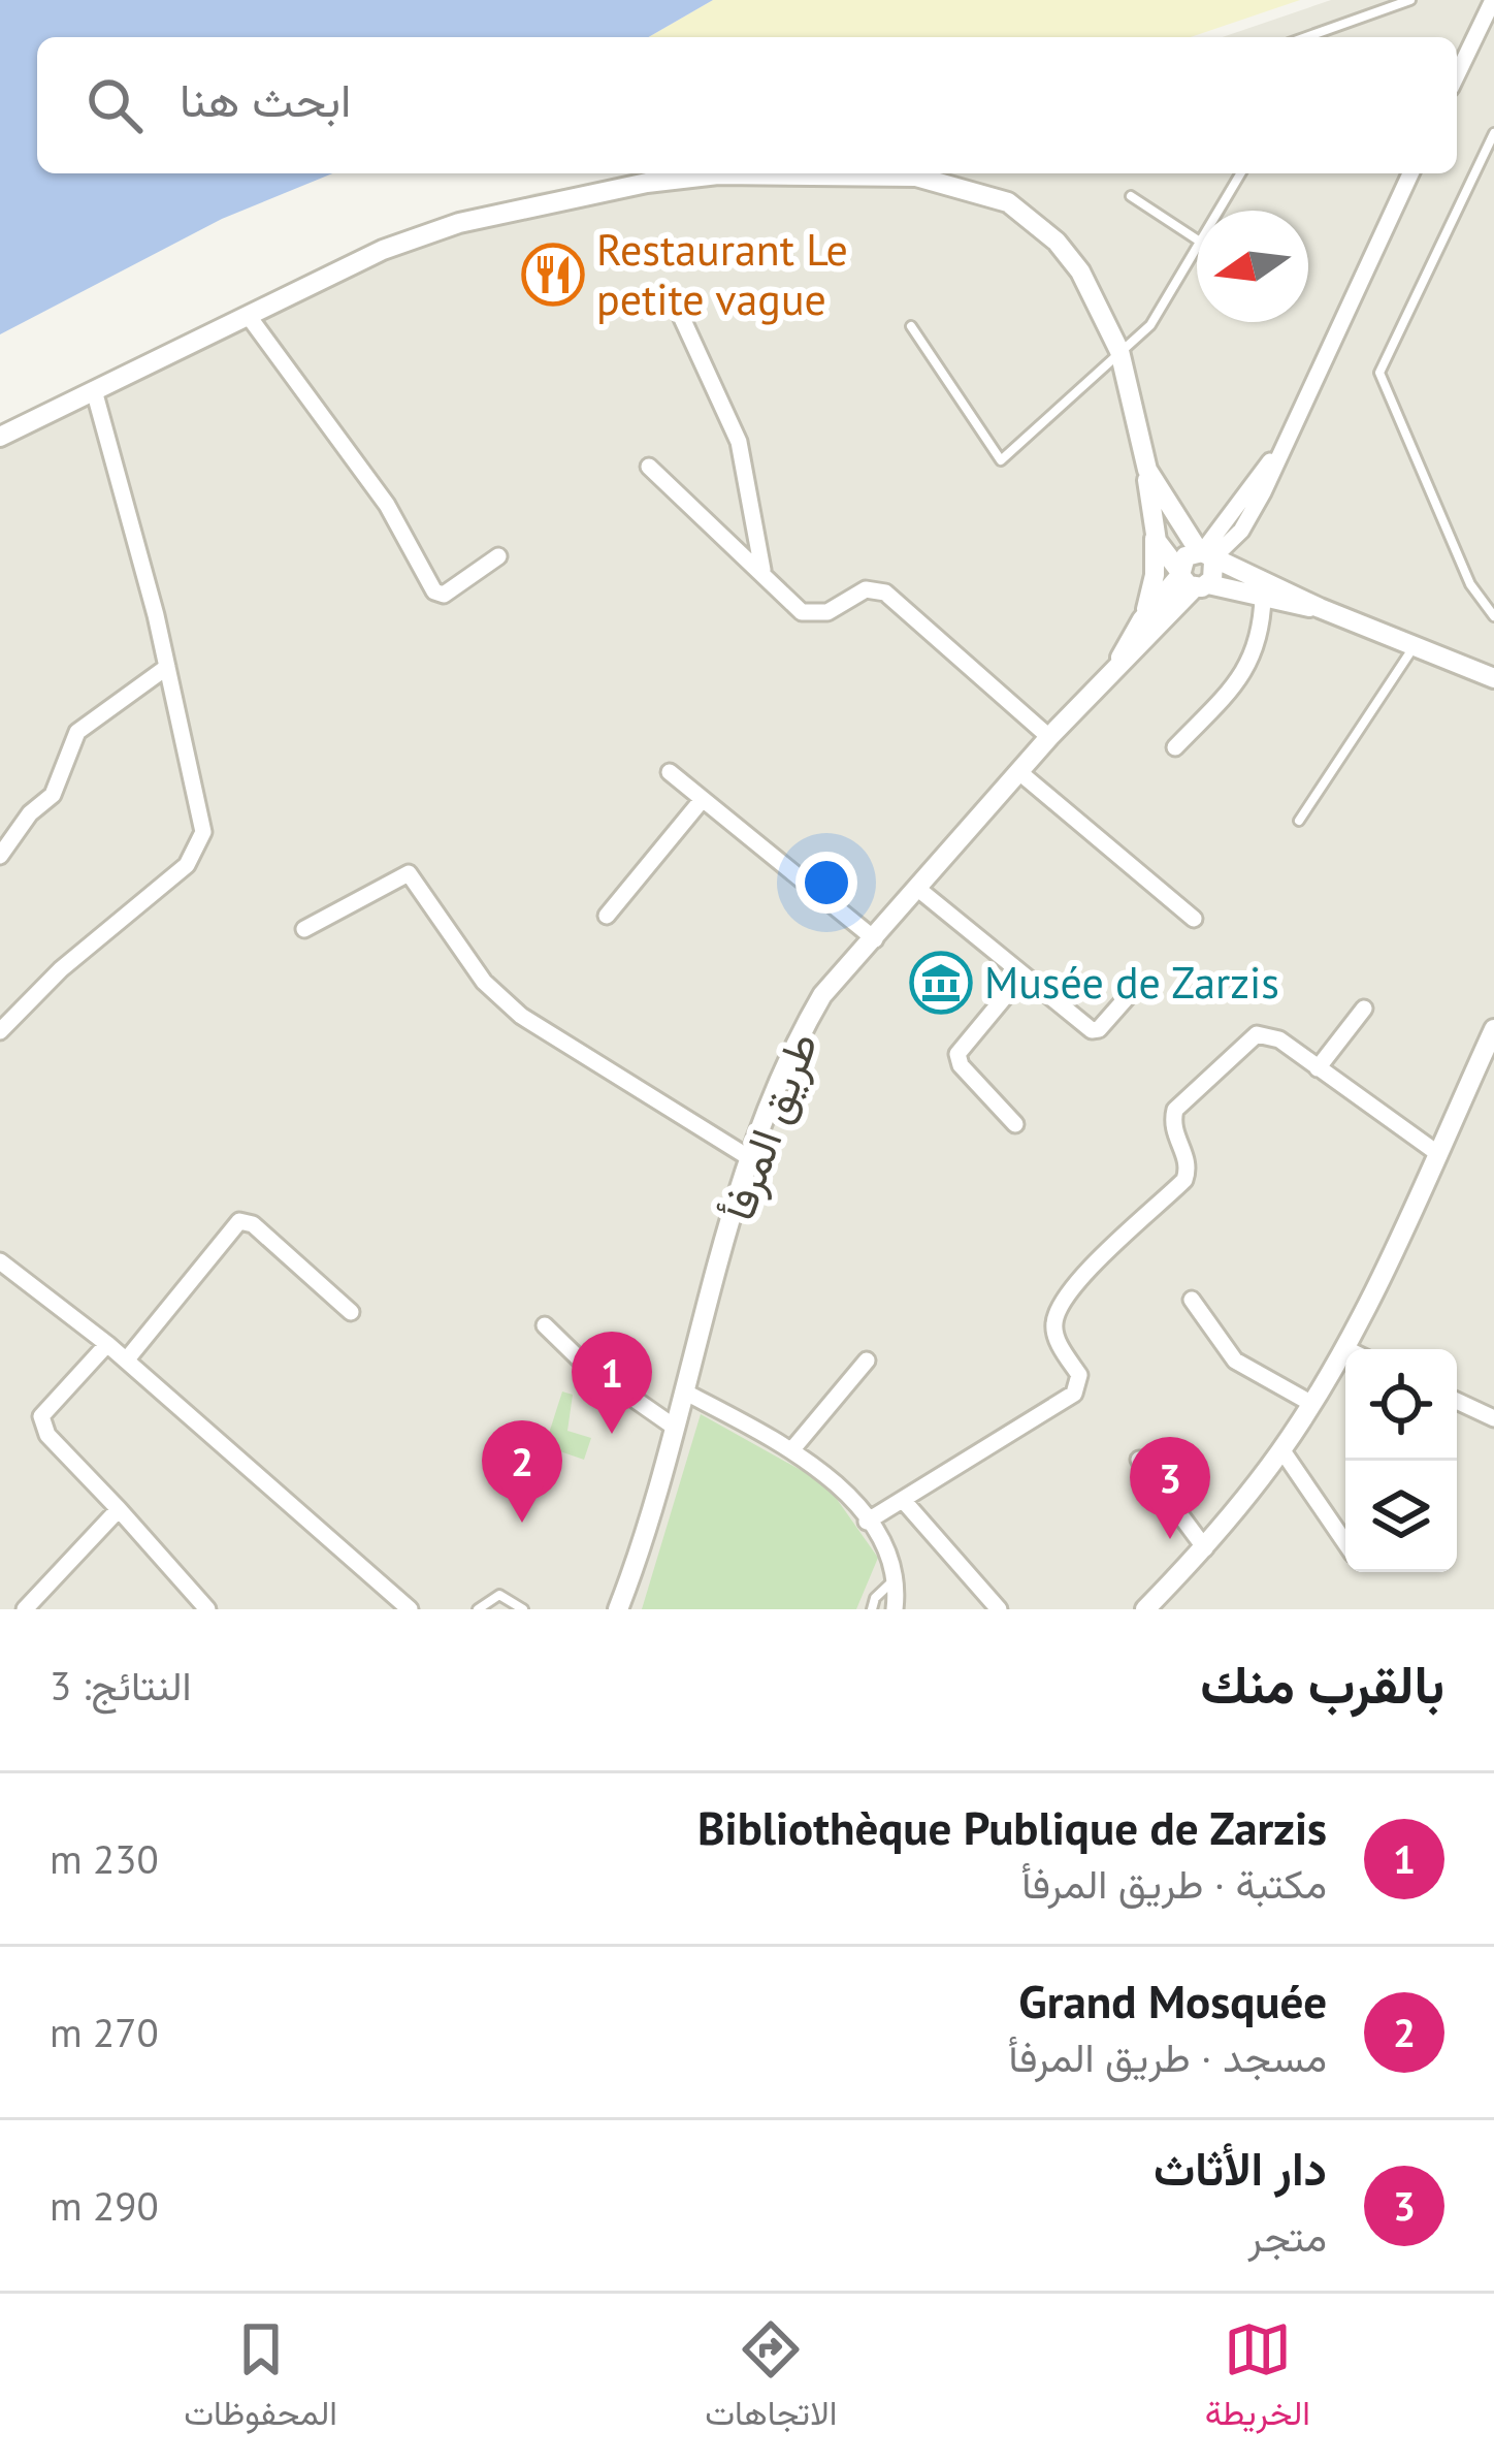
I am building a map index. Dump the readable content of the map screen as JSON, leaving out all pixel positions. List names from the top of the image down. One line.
{"streets":{"street":["طريق المرفأ"]},"places":{"restaurant":["Restaurant Le petite vague"],"museum":["Musée de Zarzis"]},"north":"left","page":{"search":"ابحث هنا","pins":["1","2","3"],"heading":["بالقرب منك","النتائج: 3"],"list":[{"mark":"1","name":"Bibliothèque Publique de Zarzis","note":"مكتبة · طريق المرفأ","value":"230 m"},{"mark":"2","name":"Grand Mosquée","note":"مسجد · طريق المرفأ","value":"270 m"},{"mark":"3","name":"دار الأثاث","note":"متجر","value":"290 m"}],"nav":["الخريطة","الاتجاهات","المحفوظات"]}}
